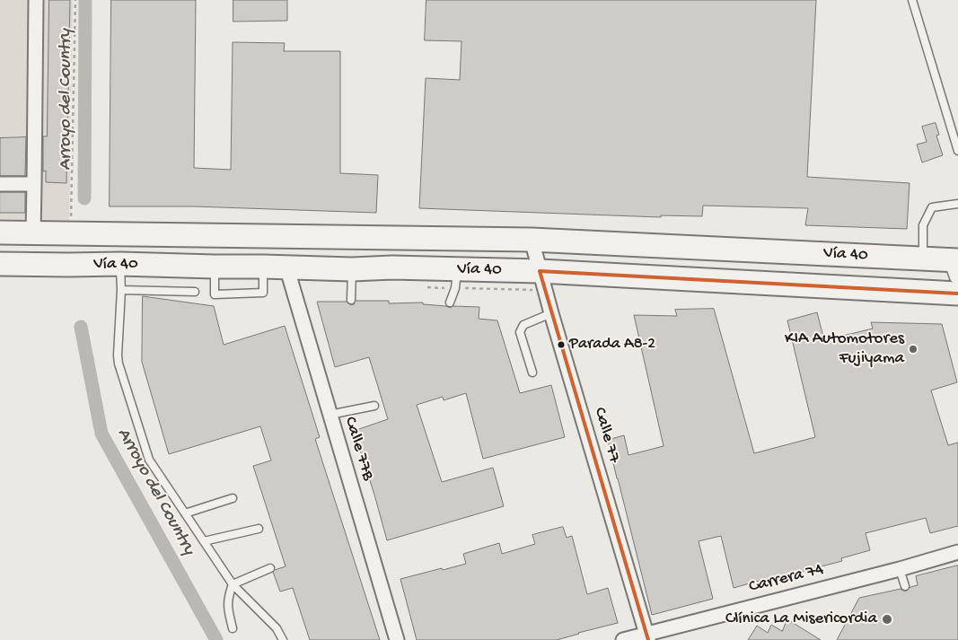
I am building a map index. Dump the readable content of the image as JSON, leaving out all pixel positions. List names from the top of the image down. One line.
{"streets":{"highway":["Vía 40"],"street":["Calle 77","Calle 77B","Carrera 74"]},"crossings":[["Vía 40","Calle 77"],["Vía 40","Calle 77B"],["Calle 77","Carrera 74"]],"water":["Arroyo del Country"],"places":["Parada A8-2","KIA Automotores Fujiyama","Clínica La Misericordia"]}
